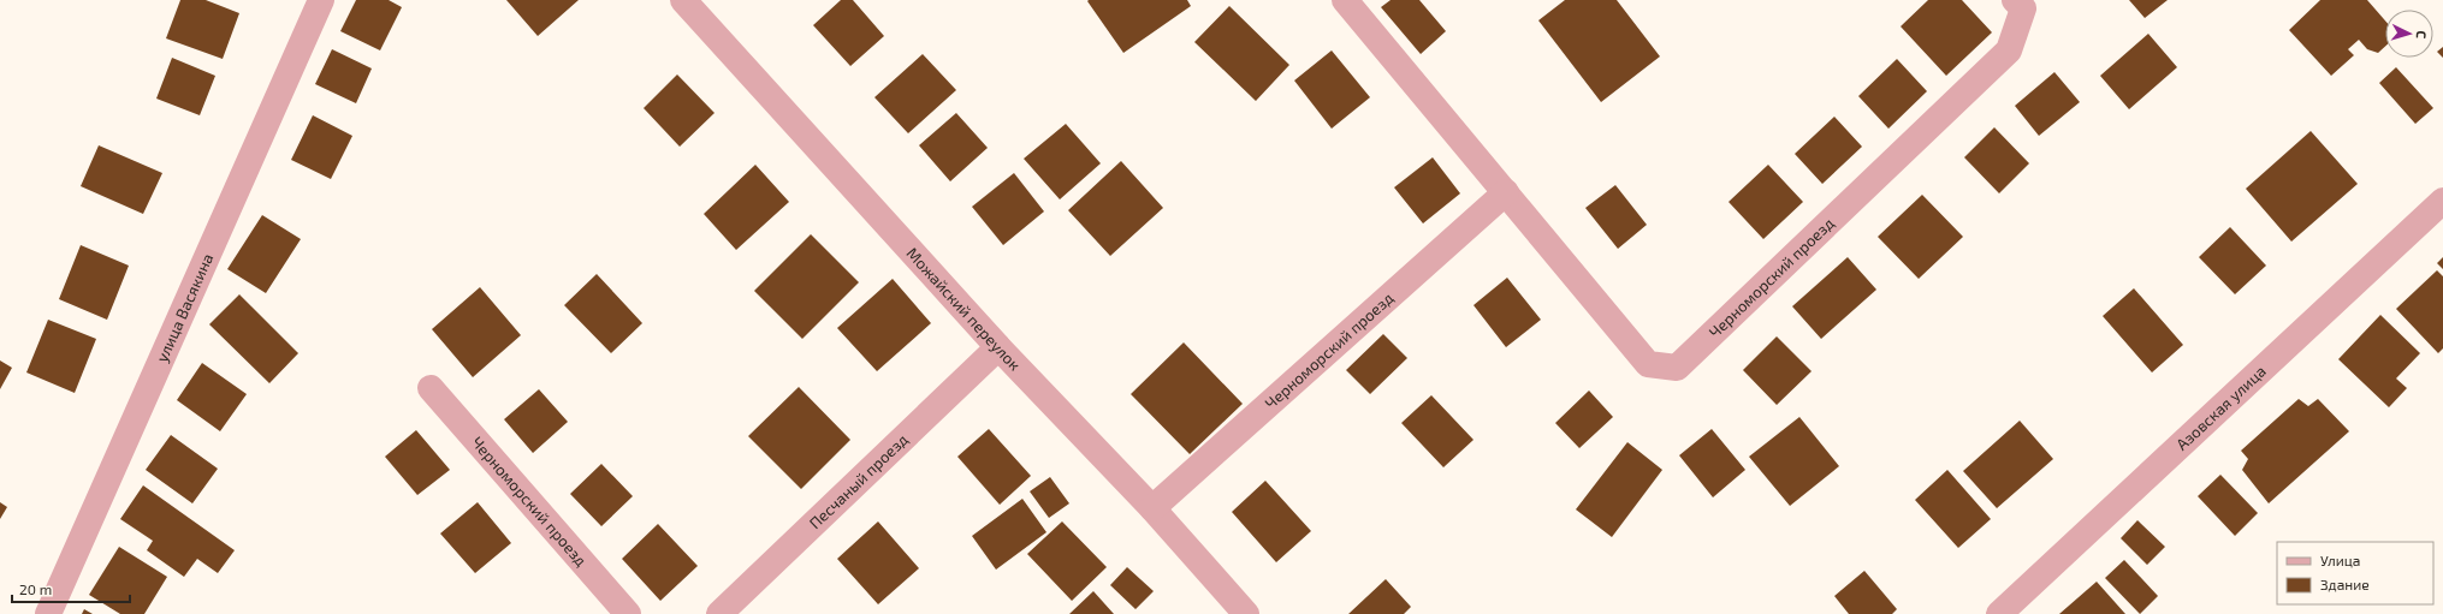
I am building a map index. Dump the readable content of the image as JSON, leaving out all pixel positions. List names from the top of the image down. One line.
{"streets":{"street":["Черноморский проезд","улица Васякина","Можайский переулок","Азовская улица","Песчаный проезд"]},"crossings":[["Черноморский проезд","Можайский переулок"],["Можайский переулок","Песчаный проезд"]],"legend":["Улица","Здание"],"scale_bar":"20 m","north":"right"}
